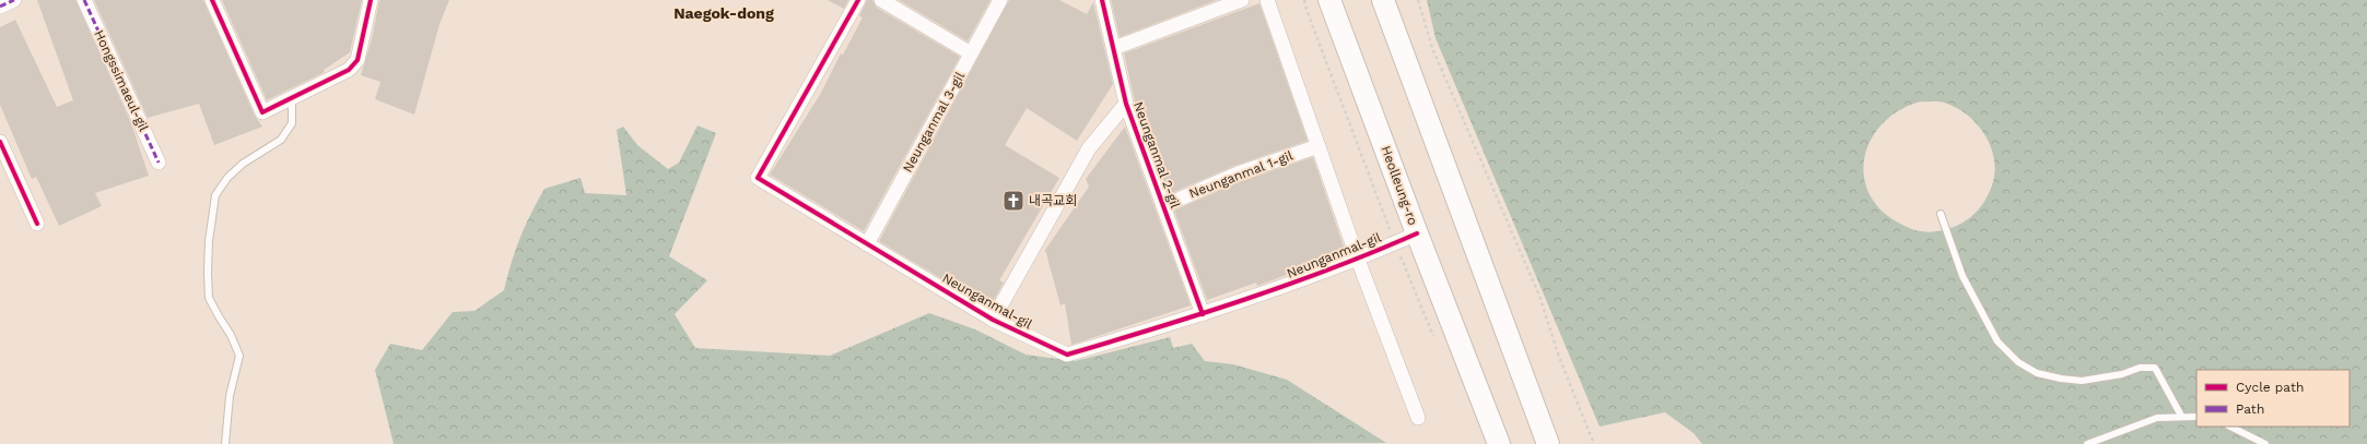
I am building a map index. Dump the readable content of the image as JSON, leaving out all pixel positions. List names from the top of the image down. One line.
{"streets":{"main road":["Heolleung-ro"],"street":["Hongssimaeul-gil","Neunganmal 3-gil","Neunganmal 2-gil","Neunganmal 1-gil","Neunganmal-gil"]},"crossings":[["Neunganmal 3-gil","Neunganmal-gil"],["Neunganmal 2-gil","Neunganmal 1-gil"],["Neunganmal 2-gil","Neunganmal-gil"],["Heolleung-ro","Neunganmal-gil"]],"districts":["Naegok-dong"],"places":{"church":["내곡교회"]},"legend":["Cycle path","Path"]}
